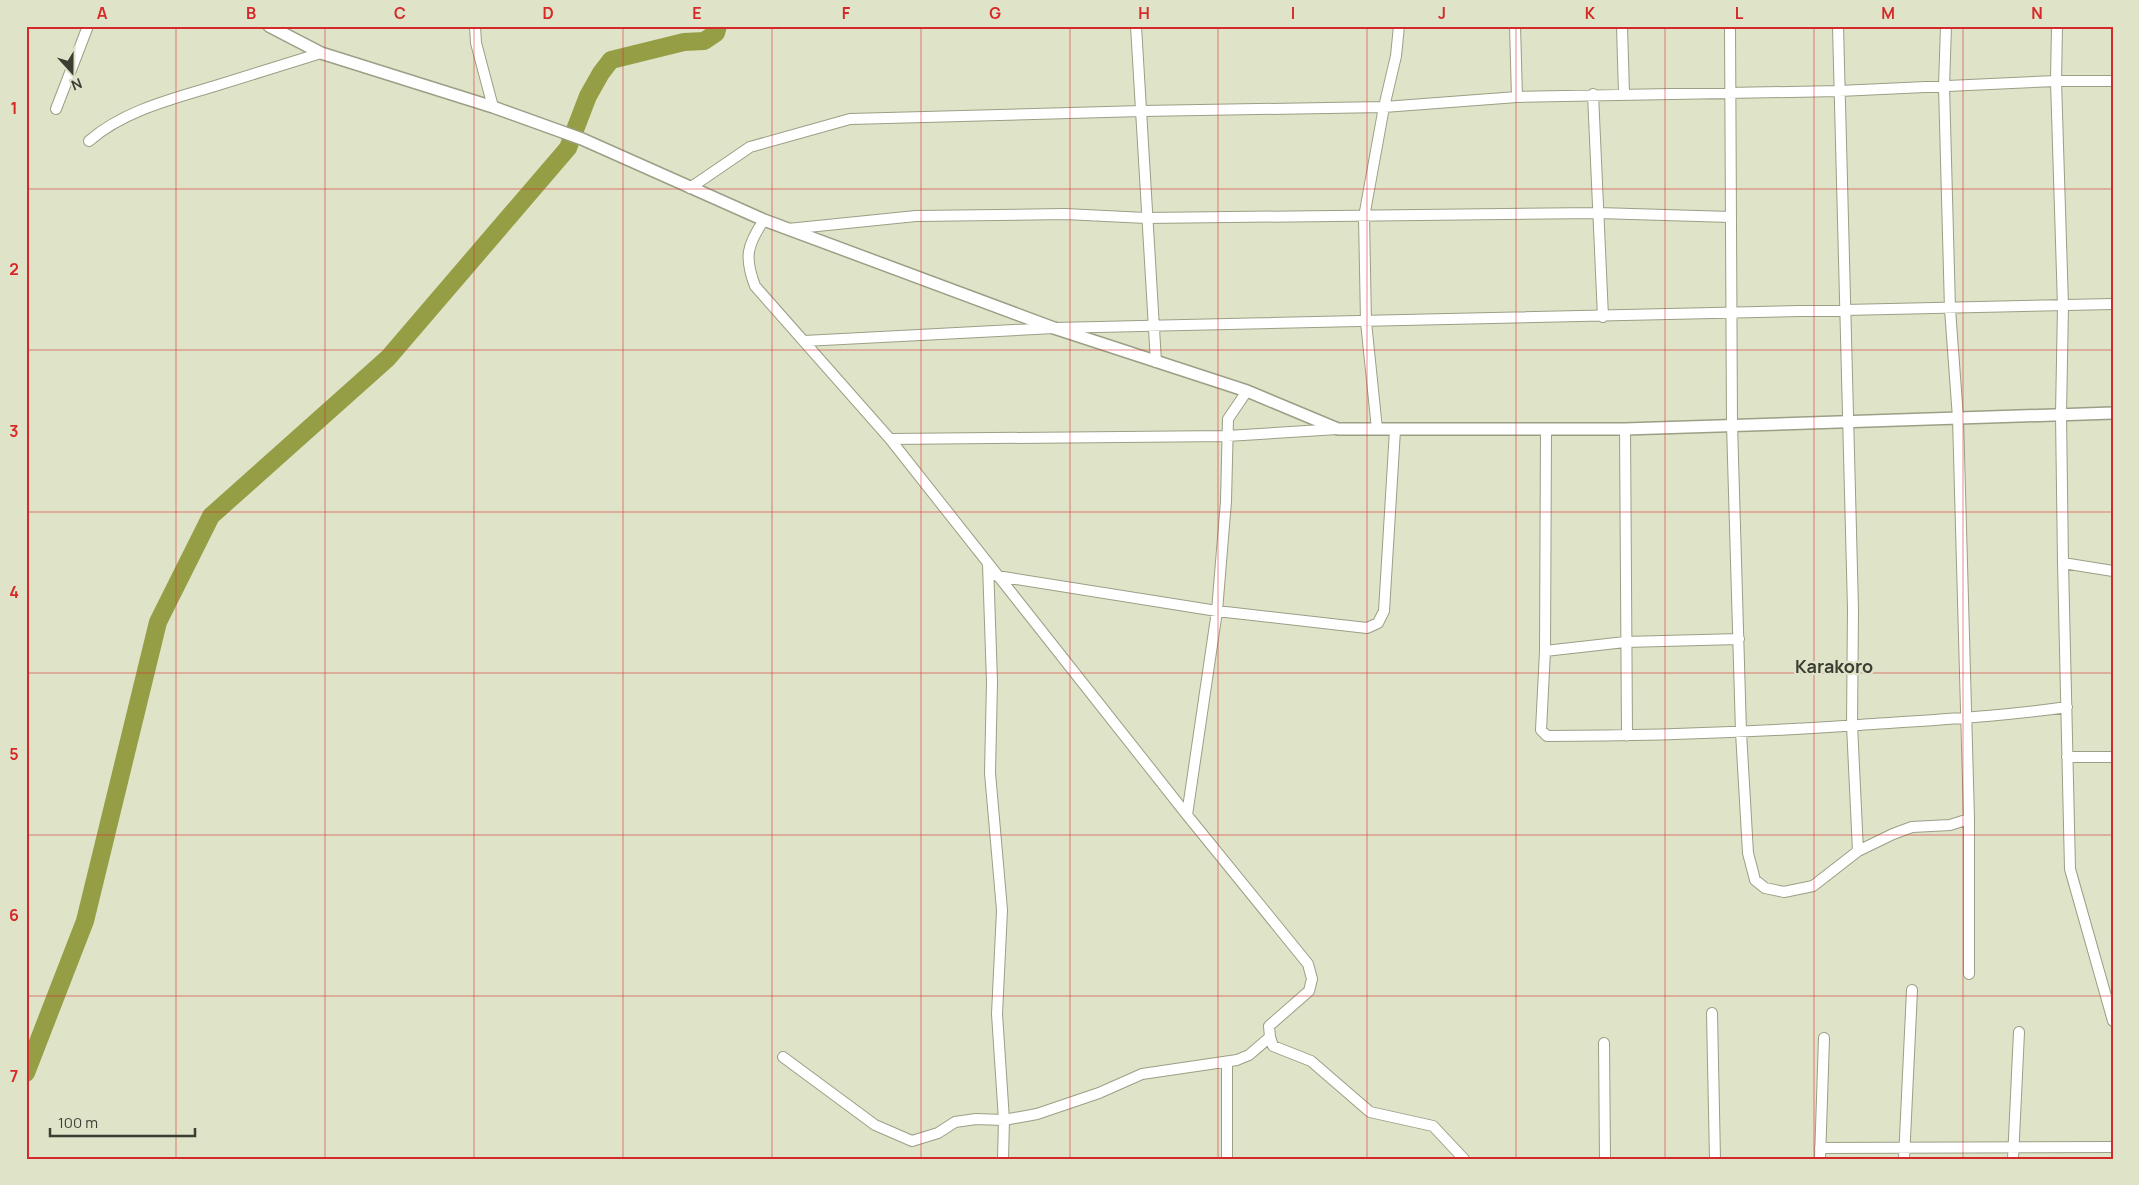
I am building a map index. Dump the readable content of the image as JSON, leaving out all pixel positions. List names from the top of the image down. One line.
{"districts":["Karakoro"],"scale_bar":"100 m","north":"bottom","grid":{"columns":["A","B","C","D","E","F","G","H","I","J","K","L","M","N"],"rows":["1","2","3","4","5","6","7"]}}
